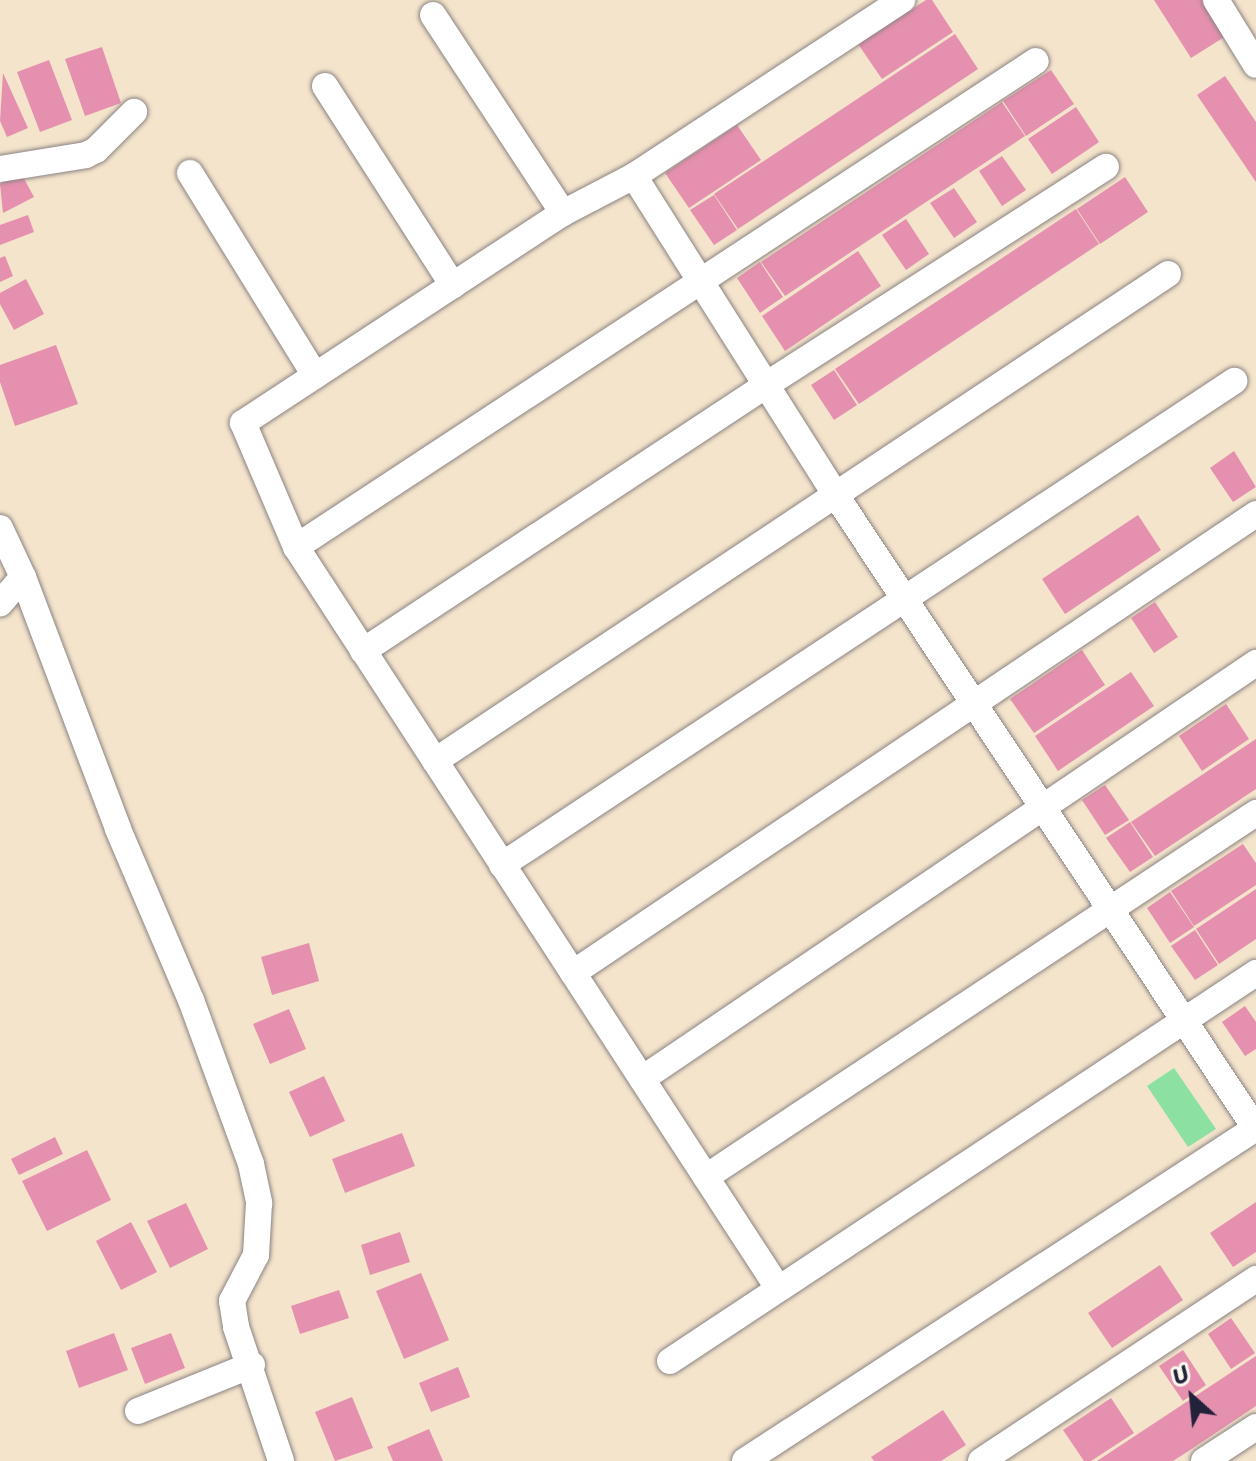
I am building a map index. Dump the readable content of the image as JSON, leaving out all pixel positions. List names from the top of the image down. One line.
{"north":"top left"}
